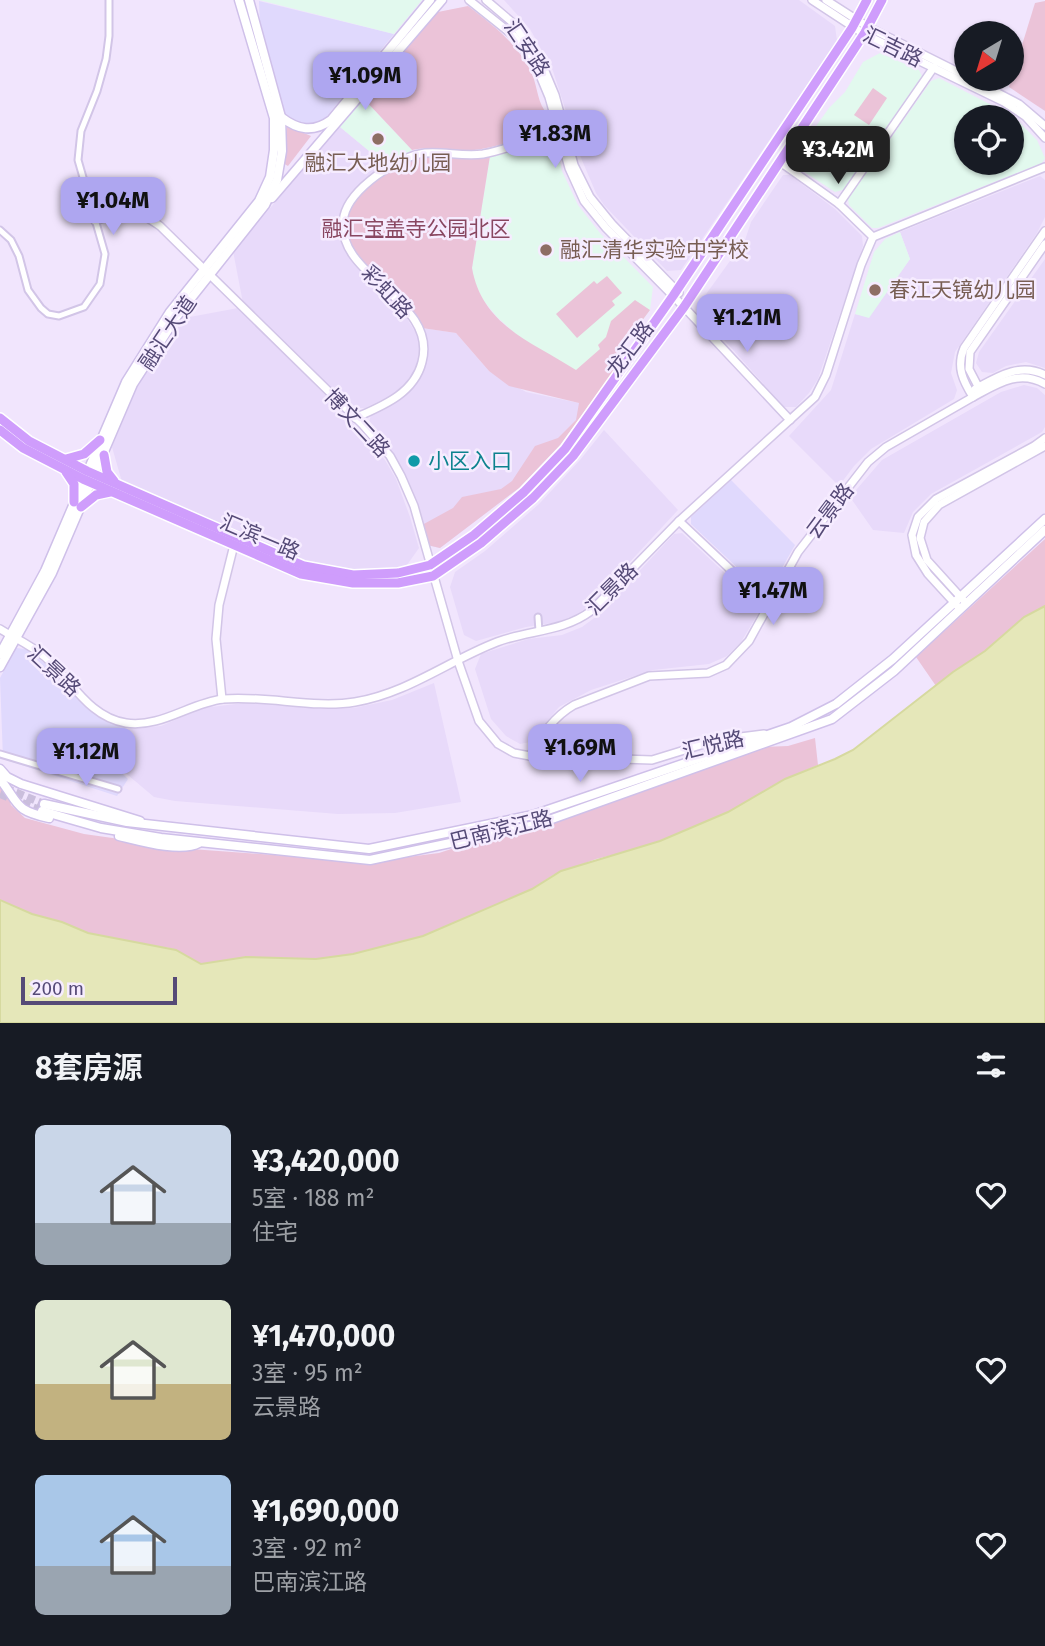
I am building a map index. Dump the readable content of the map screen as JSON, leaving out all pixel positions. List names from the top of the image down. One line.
{"streets":{"main road":["融汇大道","龙汇路","汇滨一路","巴南滨江路"],"street":["汇吉路","汇安路","彩虹路","博文二路","云景路","汇景路","汇悦路"]},"crossings":[["汇吉路","龙汇路"],["汇安路","彩虹路"],["汇安路","龙汇路"],["汇安路","汇景路"],["彩虹路","博文二路"],["融汇大道","博文二路"],["融汇大道","汇滨一路"],["融汇大道","汇景路"],["龙汇路","博文二路"],["龙汇路","汇滨一路"],["博文二路","云景路"],["博文二路","汇滨一路"],["博文二路","汇景路"],["博文二路","汇悦路"],["云景路","汇悦路"],["汇悦路","巴南滨江路"]],"parks":["融汇宝盖寺公园北区"],"places":["融汇大地幼儿园","融汇清华实验中学校","春江天镜幼儿园","小区入口"],"scale_bar":"200 m","north":"bottom left","page":{"price":["¥1.09M","¥1.83M","¥3.42M","¥1.04M","¥1.21M","¥1.47M","¥1.69M","¥1.12M"],"scale":"200 m","heading":"8套房源","list":[{"name":"¥3,420,000","note":"5室 · 188 m² · 住宅"},{"name":"¥1,470,000","note":"3室 · 95 m² · 云景路"},{"name":"¥1,690,000","note":"3室 · 92 m² · 巴南滨江路"}]}}
